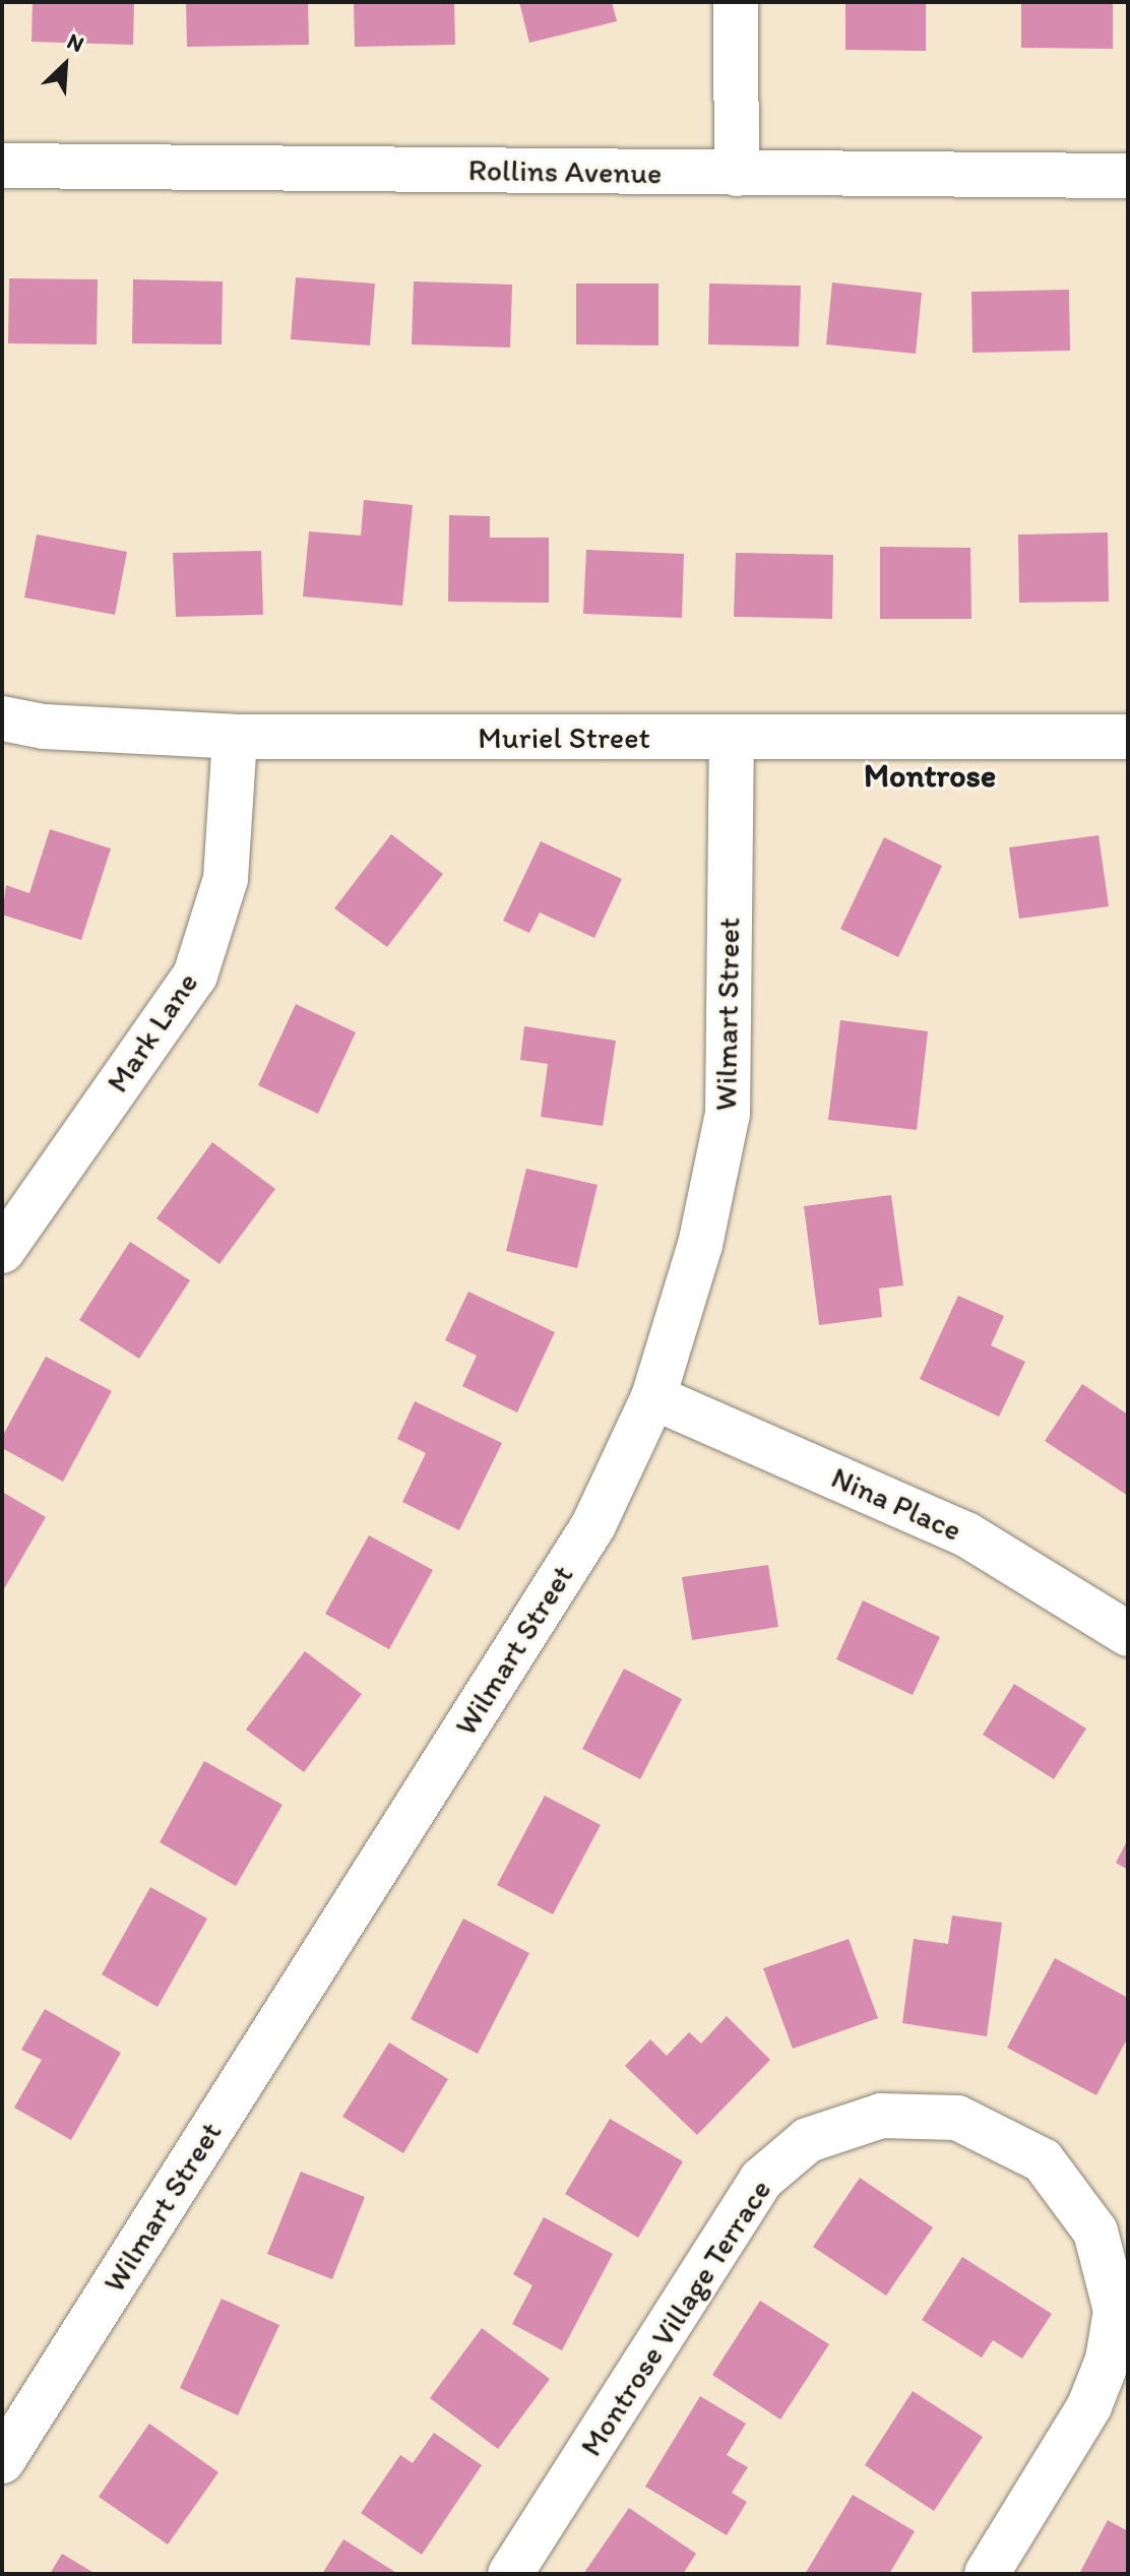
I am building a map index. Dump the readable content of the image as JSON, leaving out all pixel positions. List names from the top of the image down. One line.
{"streets":{"street":["Rollins Avenue","Muriel Street","Wilmart Street","Mark Lane","Nina Place","Montrose Village Terrace"]},"crossings":[["Muriel Street","Wilmart Street"],["Muriel Street","Mark Lane"],["Wilmart Street","Nina Place"]],"districts":["Montrose"],"north":"top right"}
